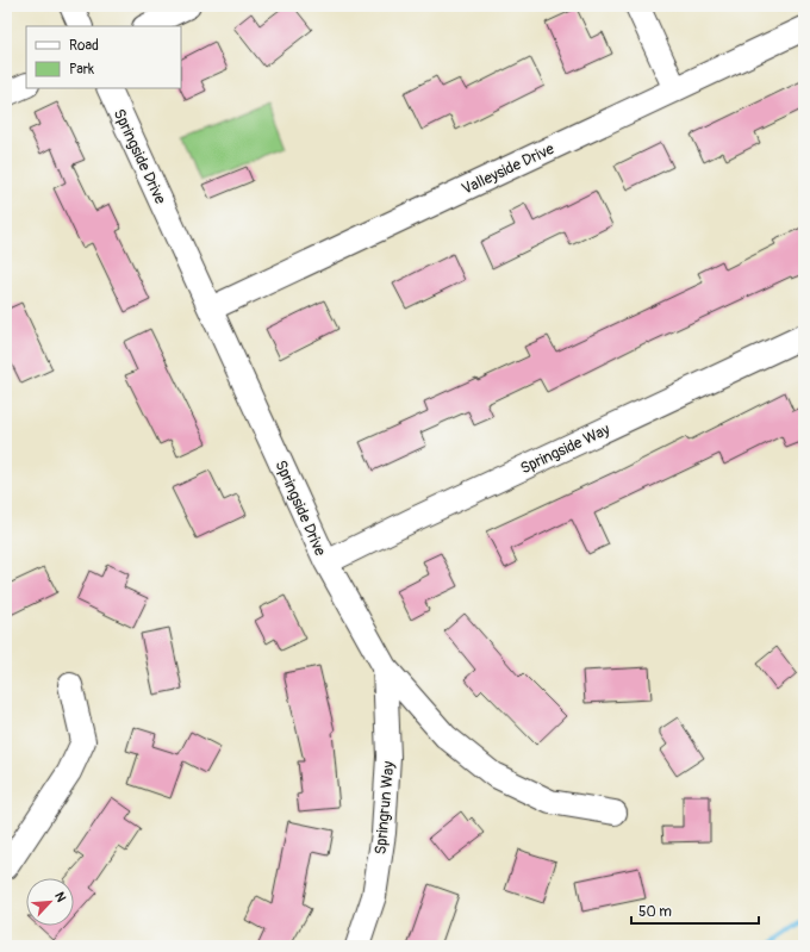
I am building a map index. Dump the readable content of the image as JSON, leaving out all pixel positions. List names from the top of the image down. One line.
{"streets":{"street":["Springside Drive","Valleyside Drive","Springside Way","Springrun Way"]},"crossings":[["Springside Drive","Valleyside Drive"],["Springside Drive","Springside Way"],["Springside Drive","Springrun Way"]],"legend":["Road","Park"],"scale_bar":"50 m","north":"top right"}
